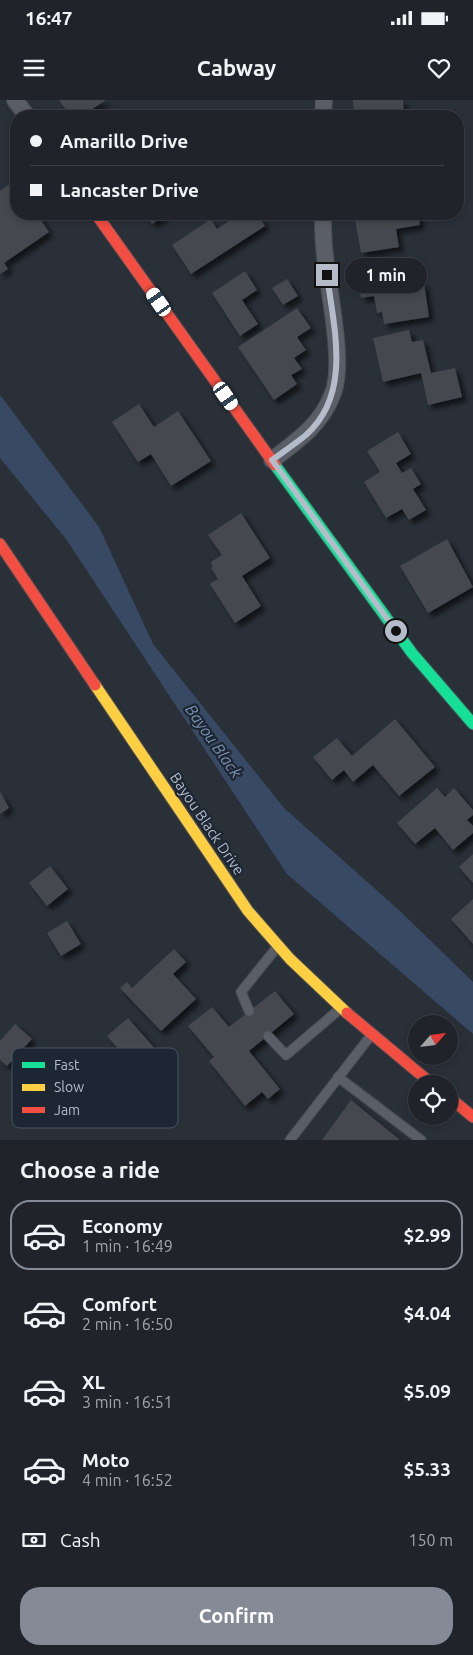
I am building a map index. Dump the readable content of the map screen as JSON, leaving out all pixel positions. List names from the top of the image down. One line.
{"streets":{"main road":["Bayou Black Drive"]},"water":["Bayou Black"],"legend":["Fast","Slow","Jam"],"north":"top right","page":{"status":"16:47","header":"Cabway","banner":["Amarillo Drive","Lancaster Drive"],"bubble":"1 min","heading":"Choose a ride","list":[{"name":"Economy","note":"1 min · 16:49","value":"$2.99"},{"name":"Comfort","note":"2 min · 16:50","value":"$4.04"},{"name":"XL","note":"3 min · 16:51","value":"$5.09"},{"name":"Moto","note":"4 min · 16:52","value":"$5.33"}],"pay":["Cash","150 m"],"buttons":"Confirm"}}
